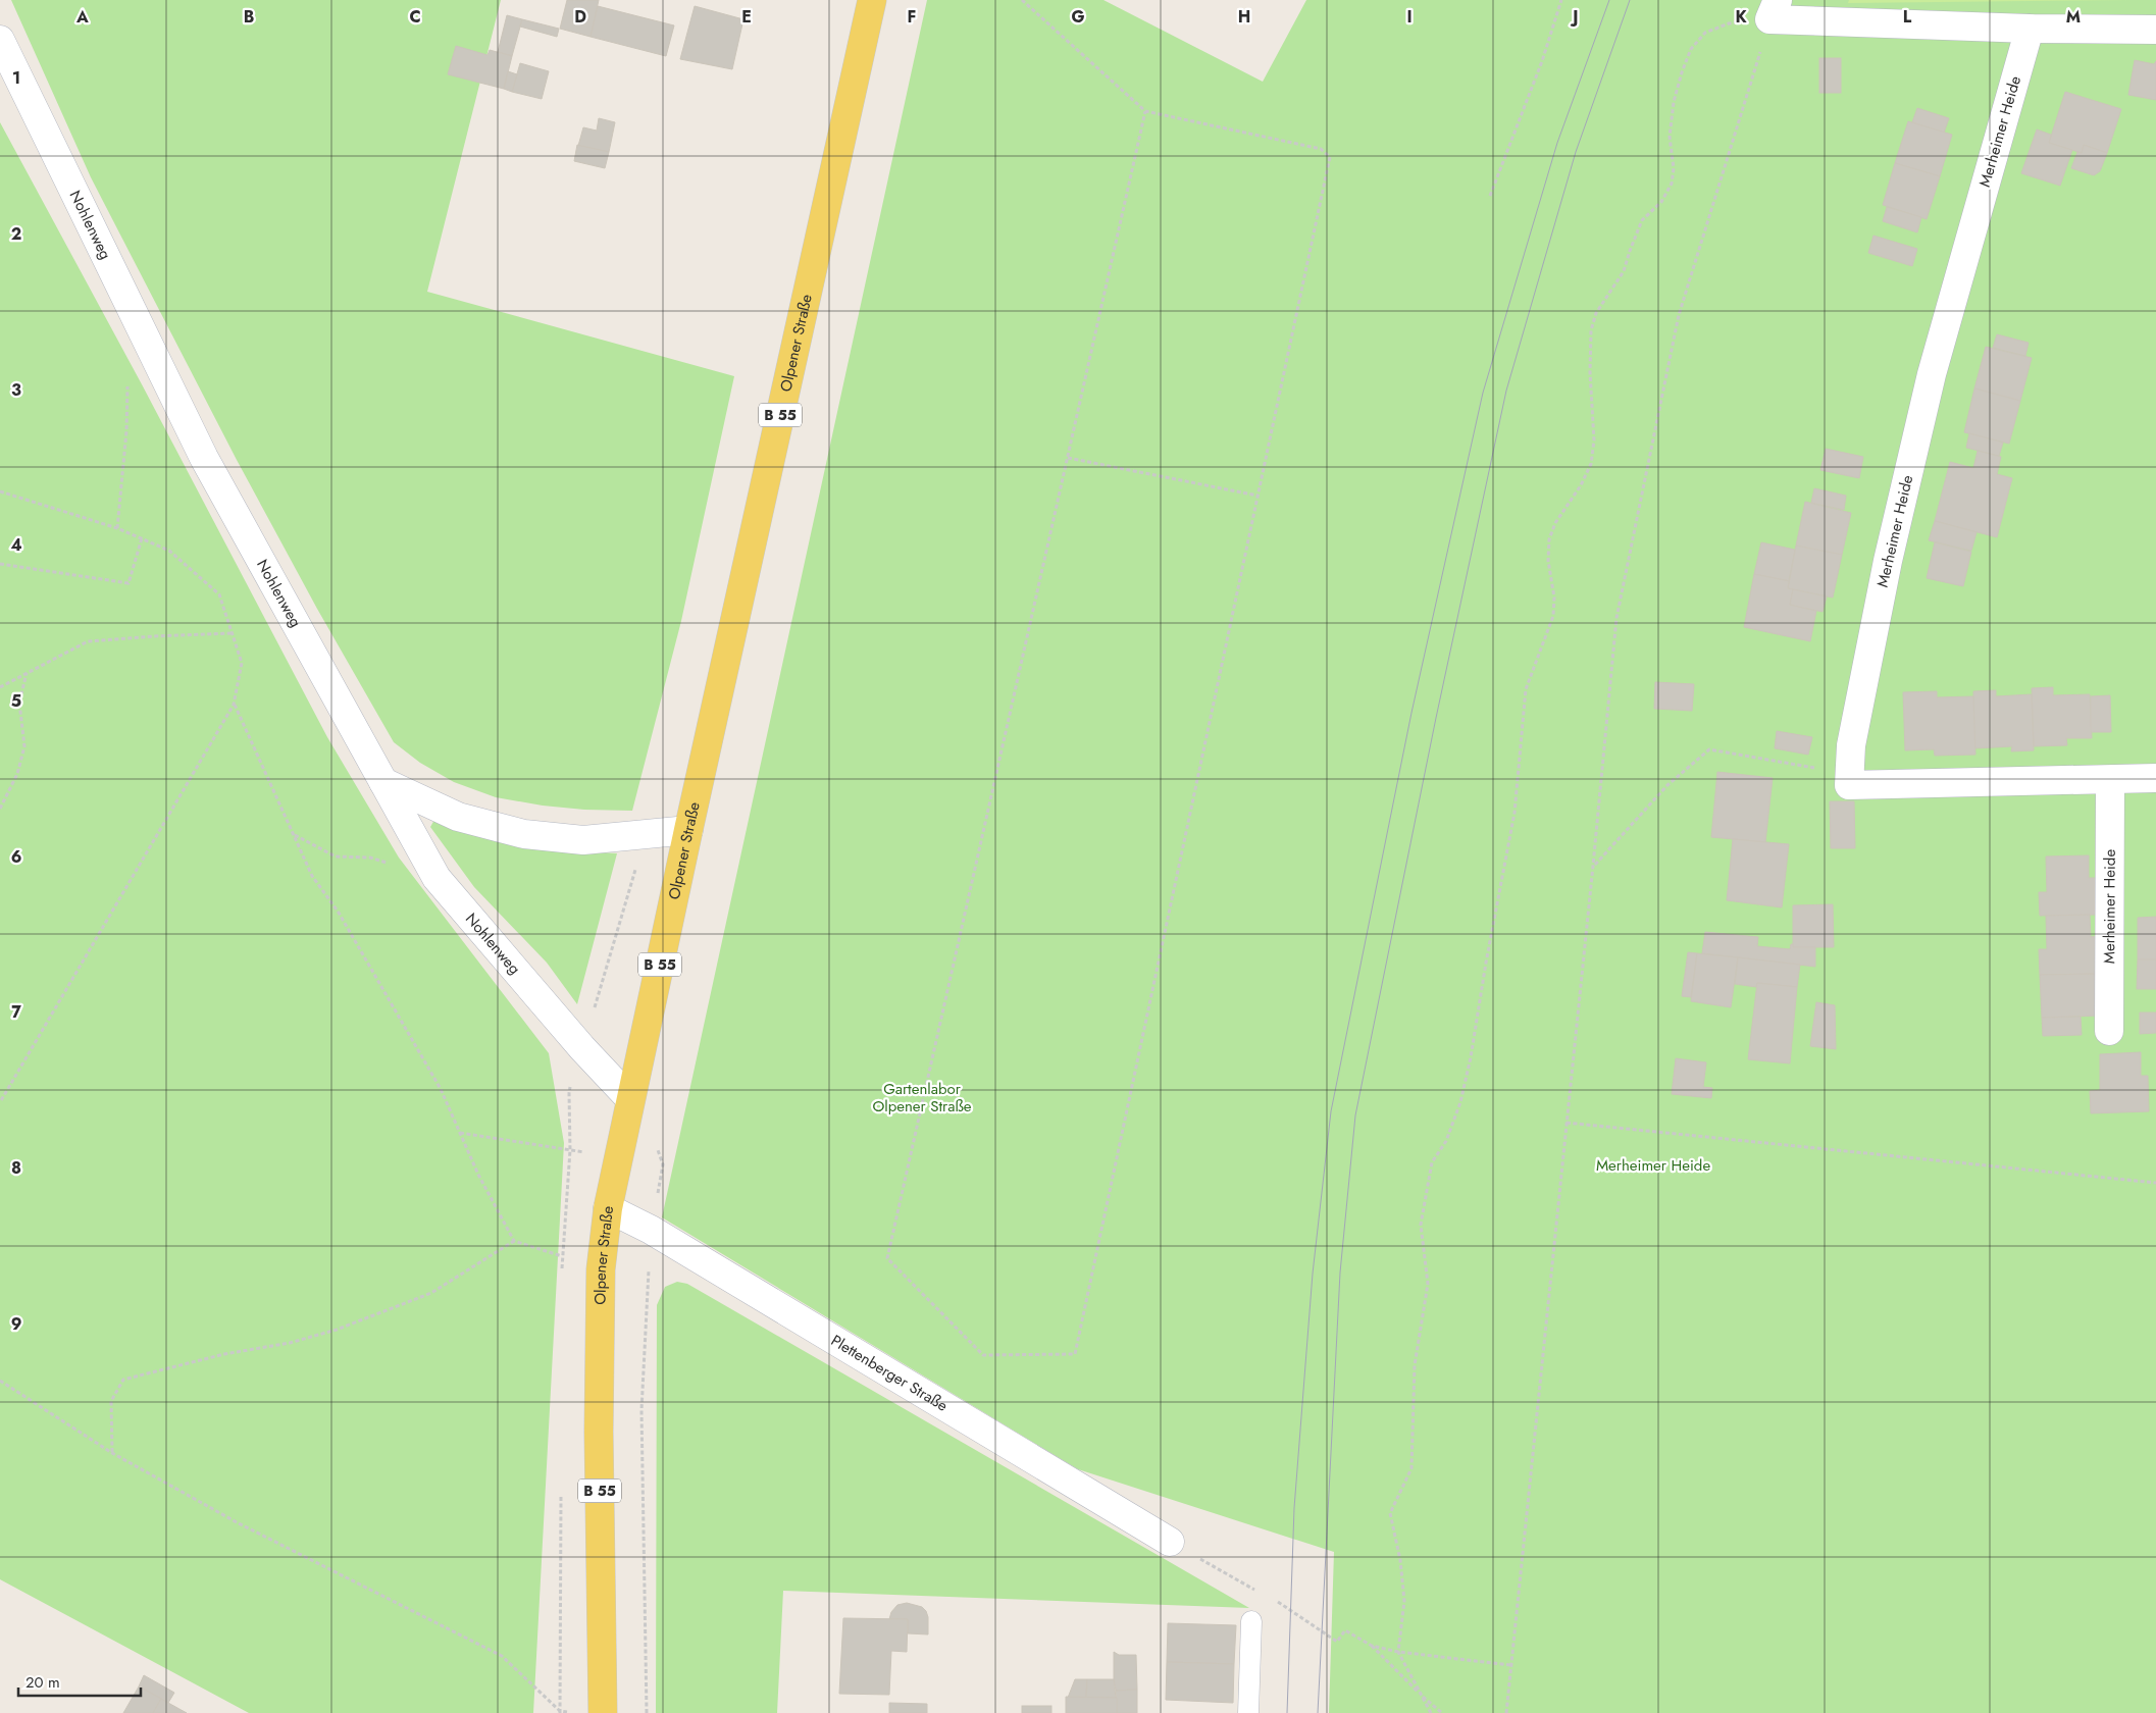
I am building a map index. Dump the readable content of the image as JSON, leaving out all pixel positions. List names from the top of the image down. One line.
{"streets":{"main road":["Olpener Straße","B 55"],"street":["Merheimer Heide","Nohlenweg","Plettenberger Straße"]},"crossings":[["Nohlenweg","Olpener Straße"],["Olpener Straße","Plettenberger Straße"]],"parks":["Gartenlabor Olpener Straße","Merheimer Heide"],"scale_bar":"20 m","grid":{"columns":["A","B","C","D","E","F","G","H","I","J","K","L","M"],"rows":["1","2","3","4","5","6","7","8","9"]}}
